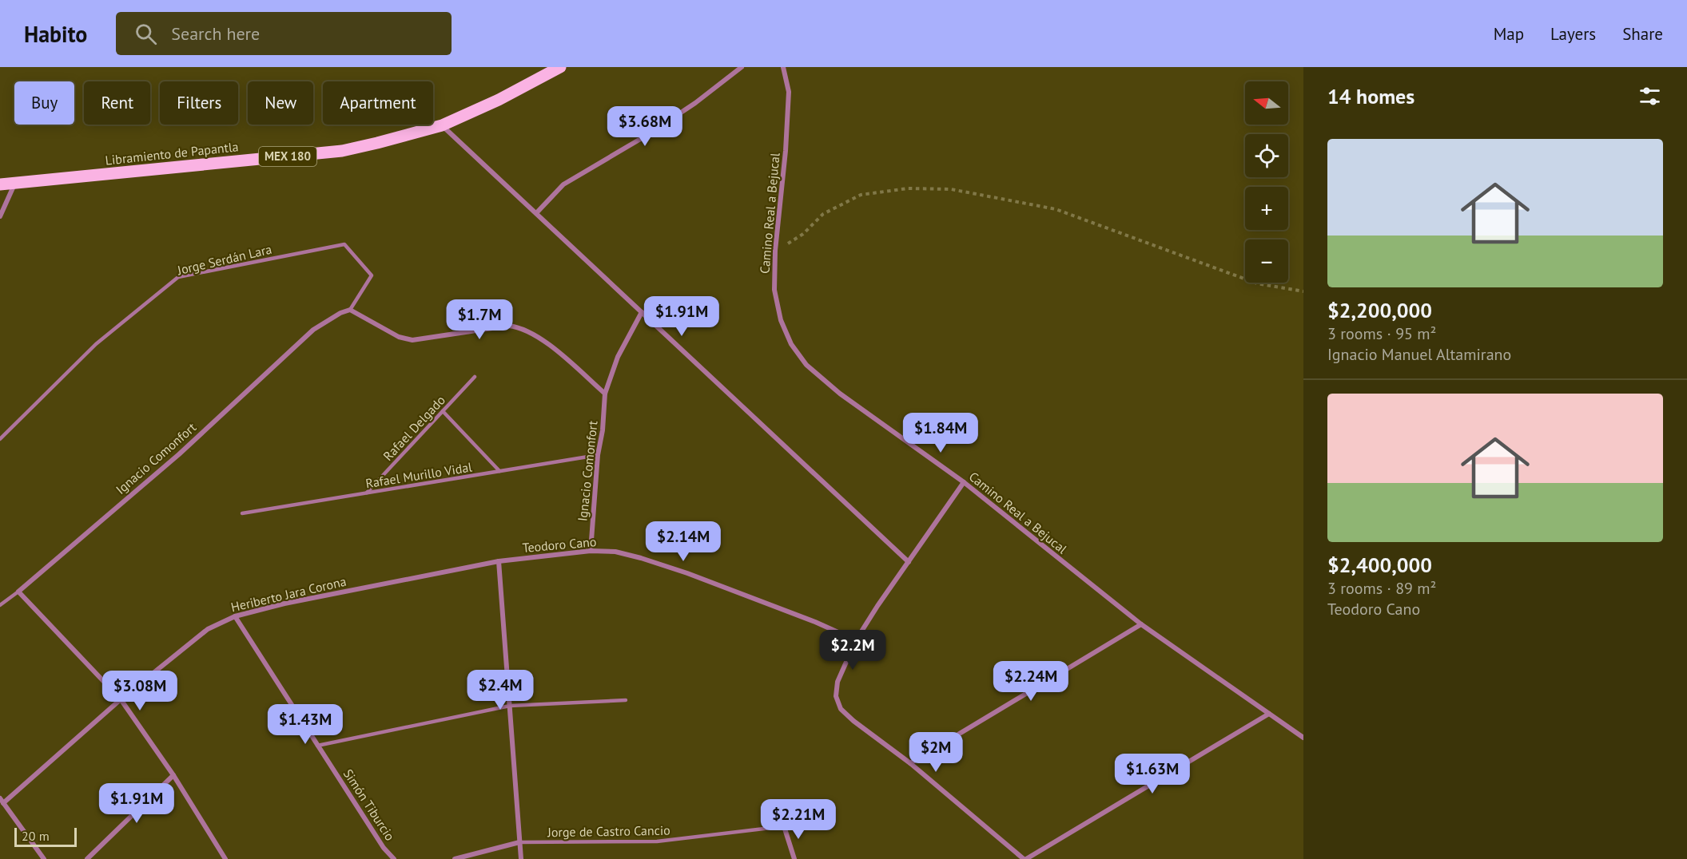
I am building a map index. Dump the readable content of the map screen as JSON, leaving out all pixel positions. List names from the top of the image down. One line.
{"streets":{"main road":["Libramiento de Papantla","MEX 180"],"street":["Camino Real a Bejucal","Ignacio Comonfort","Teodoro Cano","Heriberto Jara Corona","Simón Tiburcio"],"lane":["Jorge Serdán Lara","Rafael Delgado","Rafael Murillo Vidal","Jorge de Castro Cancio"]},"crossings":[["Jorge Serdán Lara","Ignacio Comonfort"],["Rafael Delgado","Rafael Murillo Vidal"],["Ignacio Comonfort","Rafael Murillo Vidal"],["Ignacio Comonfort","Teodoro Cano"],["Teodoro Cano","Heriberto Jara Corona"],["Heriberto Jara Corona","Simón Tiburcio"]],"scale_bar":"20 m","north":"left","page":{"header":"Habito","search":"Search here","nav":["Map","Layers","Share"],"heading":"14 homes","map_buttons":["+","−"],"chip":["Buy","Rent","Filters","New","Apartment"],"price":["$3.68M","$1.91M","$1.7M","$1.84M","$2.14M","$2.2M","$2.24M","$2.4M","$3.08M","$1.43M","$2M","$1.63M","$1.91M","$2.21M"],"list":[{"name":"$2,200,000","note":"3 rooms · 95 m² · Ignacio Manuel Altamirano"},{"name":"$2,400,000","note":"3 rooms · 89 m² · Teodoro Cano"}],"scale":"20 m"}}
